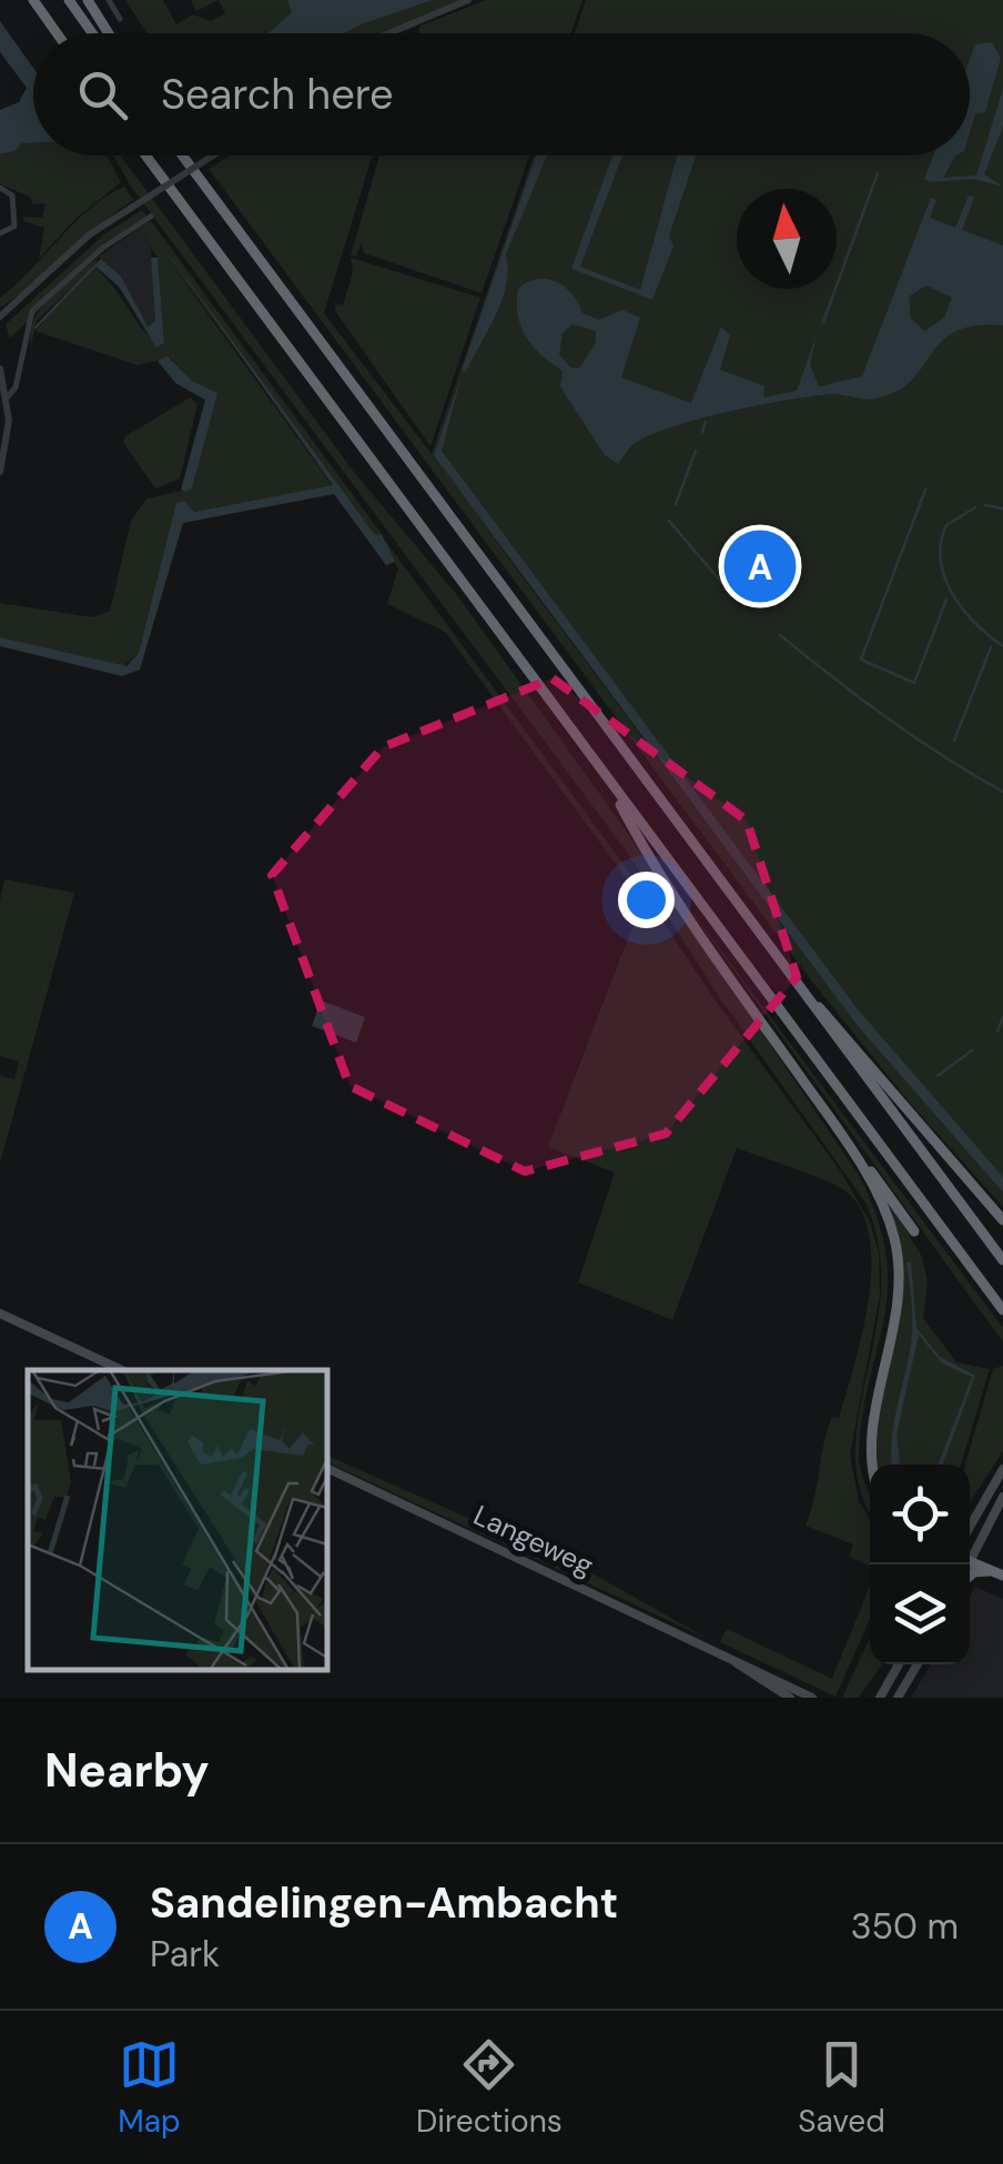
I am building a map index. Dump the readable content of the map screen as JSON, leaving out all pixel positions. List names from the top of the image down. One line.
{"streets":{"main road":["Langeweg"]},"north":"top","page":{"search":"Search here","pins":"A","heading":"Nearby","list":[{"mark":"A","name":"Sandelingen-Ambacht","note":"Park","value":"350 m"}],"nav":["Map","Directions","Saved"]}}
